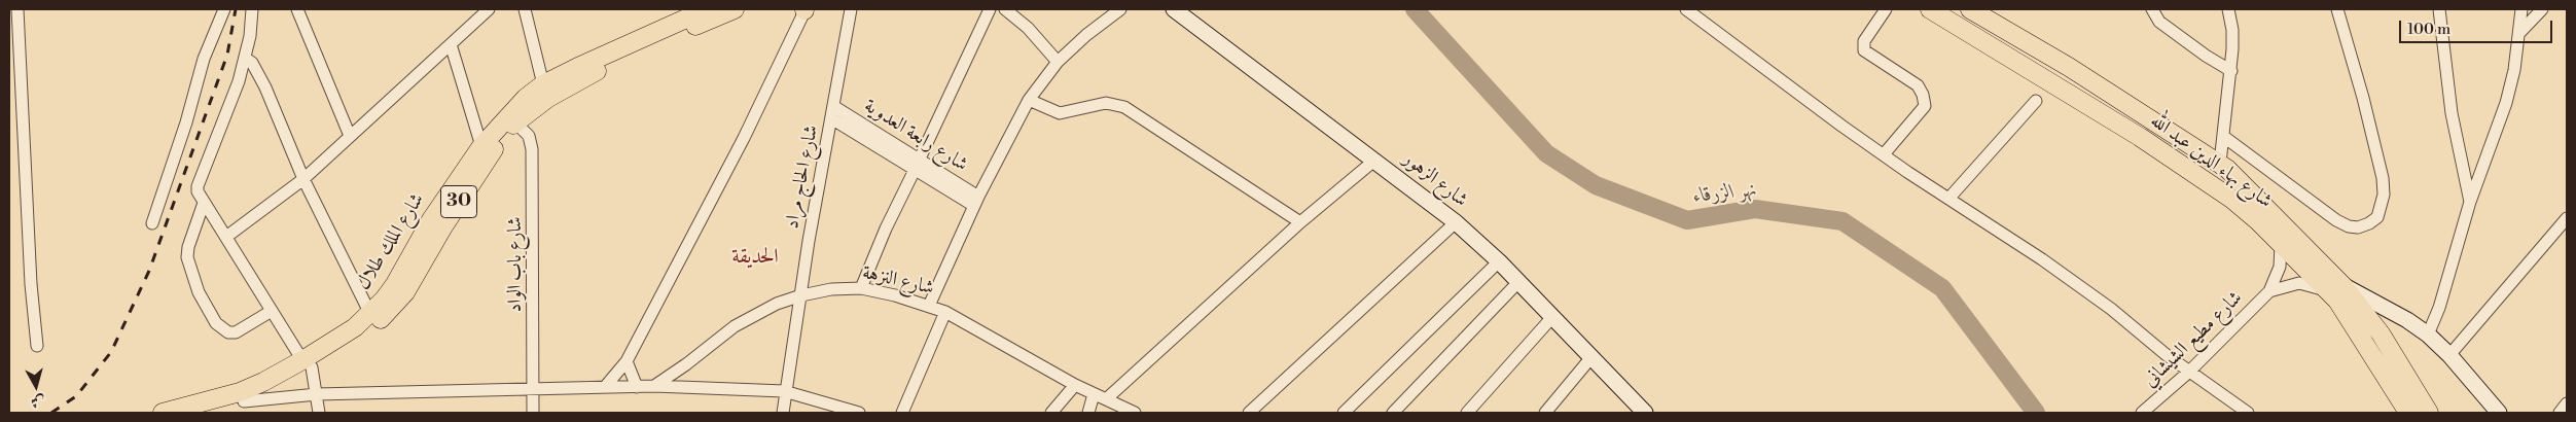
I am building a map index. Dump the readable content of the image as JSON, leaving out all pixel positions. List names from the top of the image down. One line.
{"streets":{"main road":["شارع بهاء الدين عبد الله","شارع الزهور","30","شارع الملك طلال"],"street":["شارع رابعة العدوية","شارع الحاج مراد","شارع باب الواد","شارع النزهة","شارع مطيع الشيشاني"]},"crossings":[["شارع رابعة العدوية","شارع الحاج مراد"],["شارع بهاء الدين عبد الله","شارع مطيع الشيشاني"],["شارع الحاج مراد","شارع النزهة"],["شارع الملك طلال","شارع باب الواد"]],"districts":["الحديقة"],"water":["نهر الزرقاء"],"scale_bar":"100 m","north":"bottom"}
